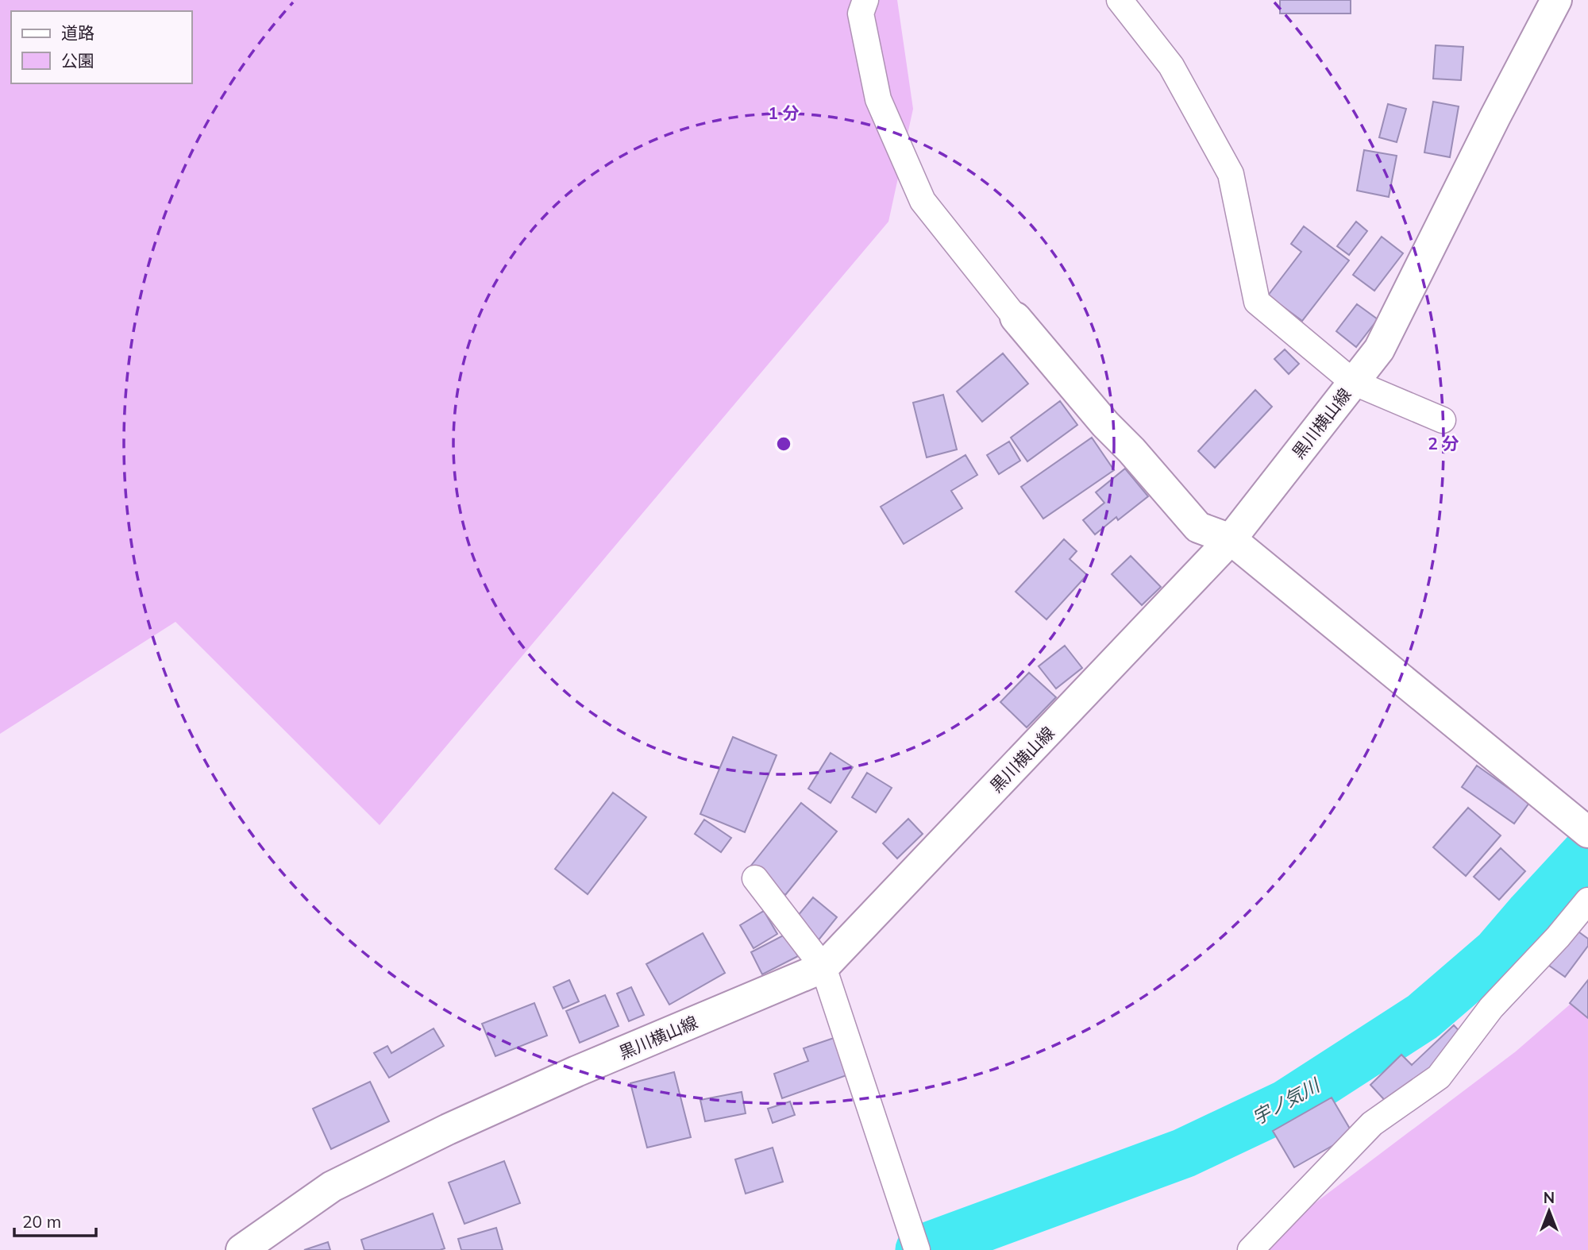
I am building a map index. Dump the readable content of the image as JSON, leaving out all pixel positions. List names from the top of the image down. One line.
{"streets":{"main road":["黒川横山線"]},"water":["宇ノ気川"],"legend":["道路","公園"],"scale_bar":"20 m","north":"top","rings":["1 分","2 分"]}
